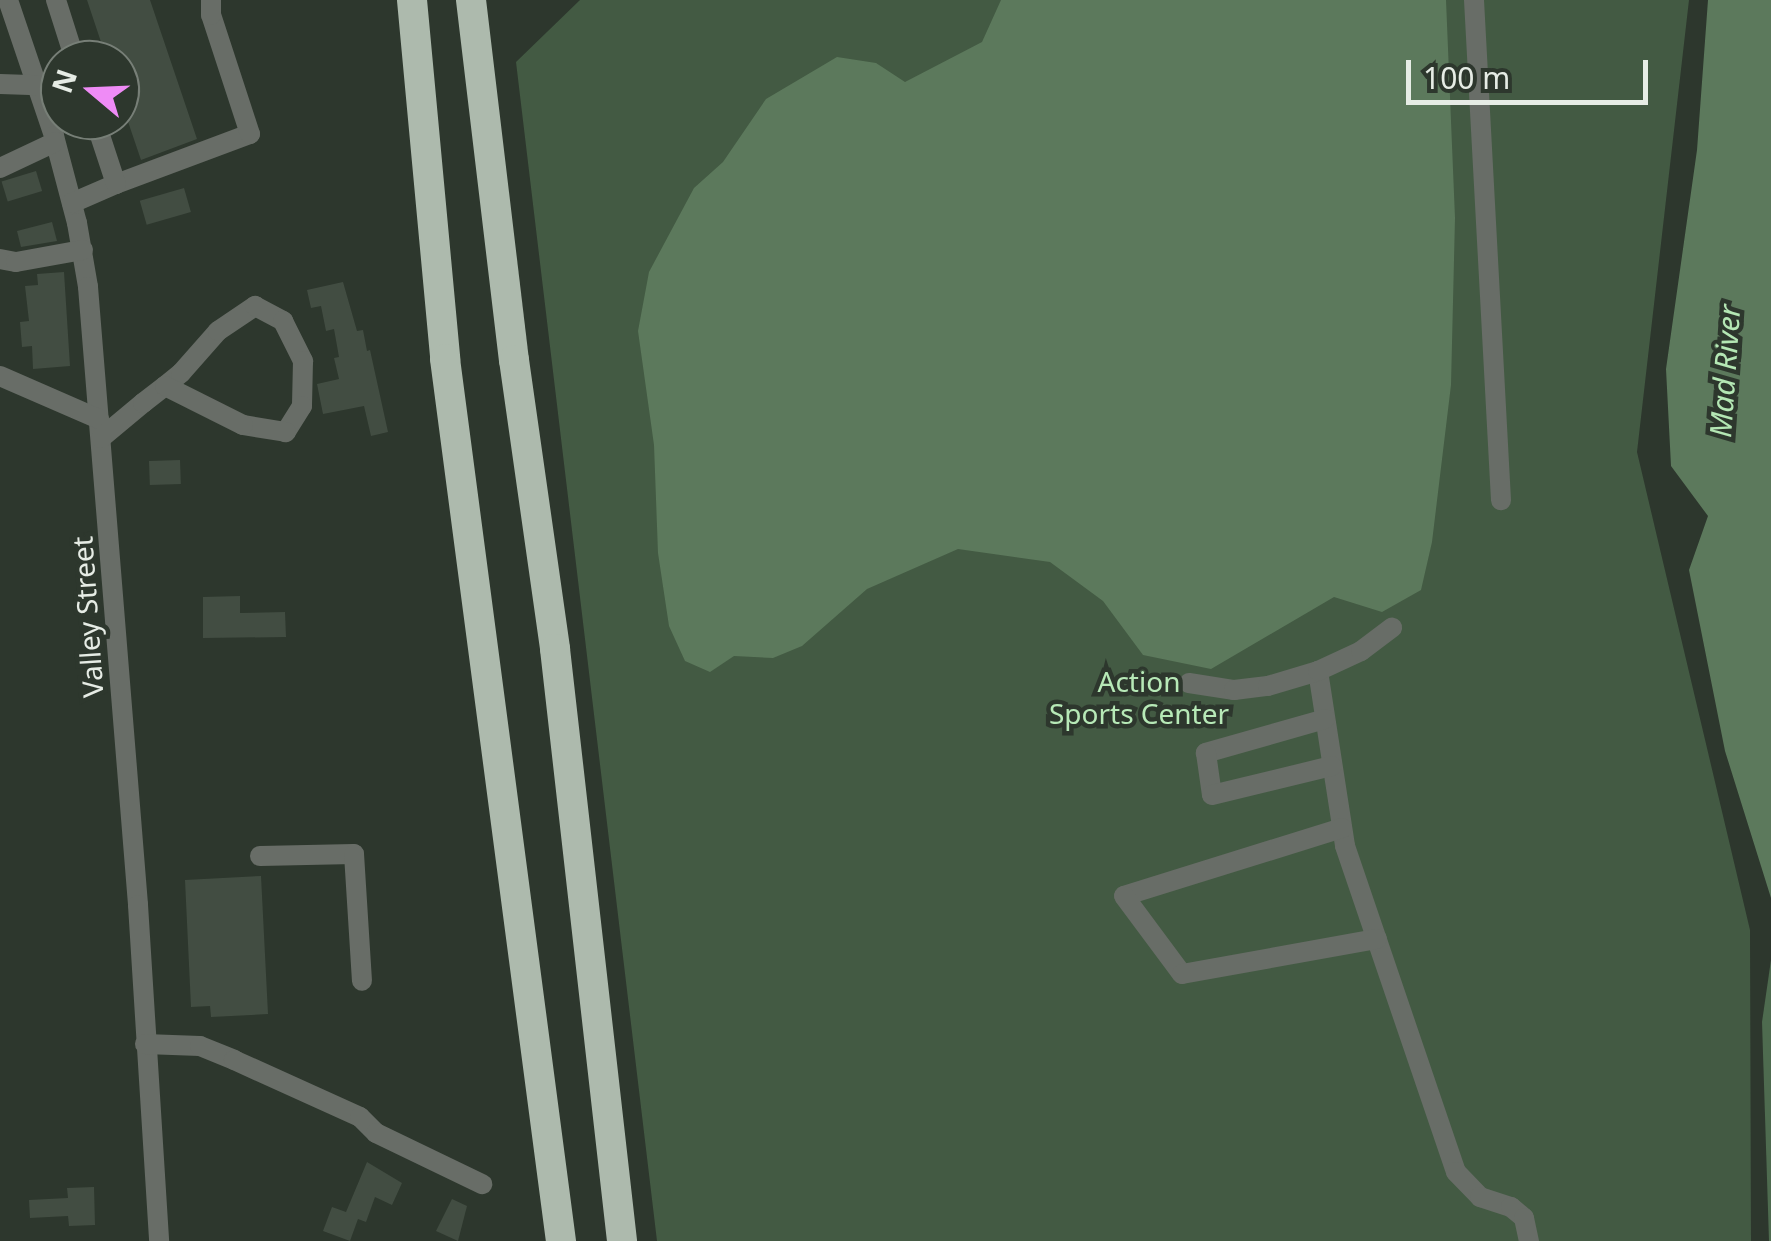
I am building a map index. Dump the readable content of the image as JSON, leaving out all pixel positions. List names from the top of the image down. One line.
{"streets":{"street":["Valley Street"]},"water":["Mad River"],"parks":["Action Sports Center"],"scale_bar":"100 m","north":"left"}
